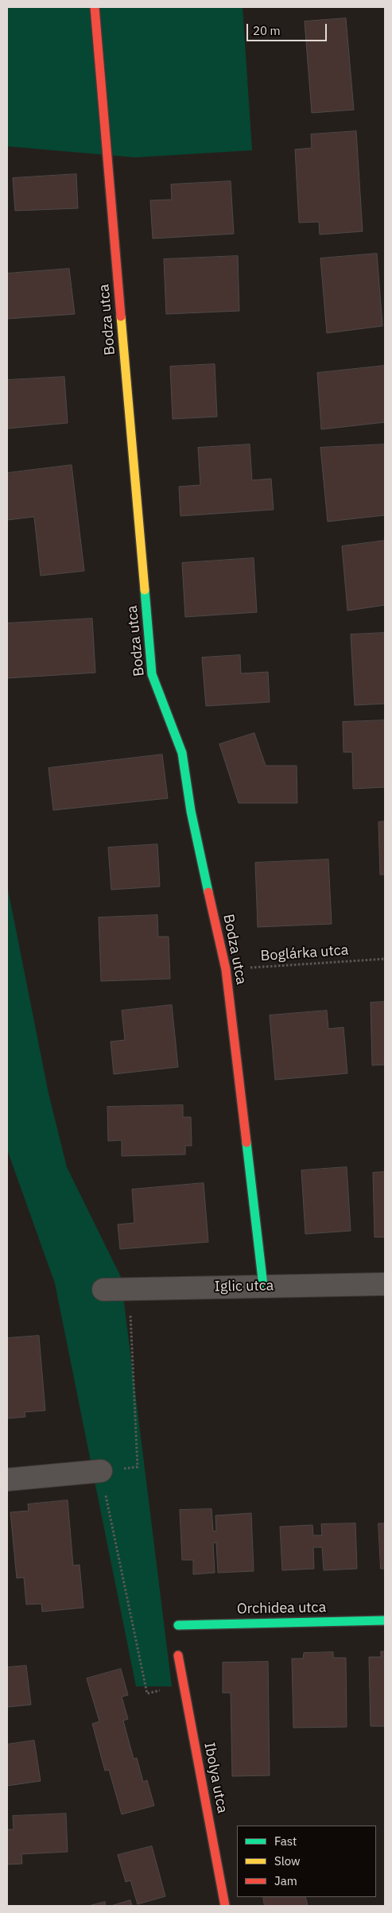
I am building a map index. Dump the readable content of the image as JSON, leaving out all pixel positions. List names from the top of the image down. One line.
{"streets":{"street":["Bodza utca","Iglic utca","Orchidea utca","Ibolya utca"],"path":["Boglárka utca"]},"crossings":[["Bodza utca","Boglárka utca"],["Bodza utca","Iglic utca"]],"legend":["Fast","Slow","Jam"],"scale_bar":"20 m"}
